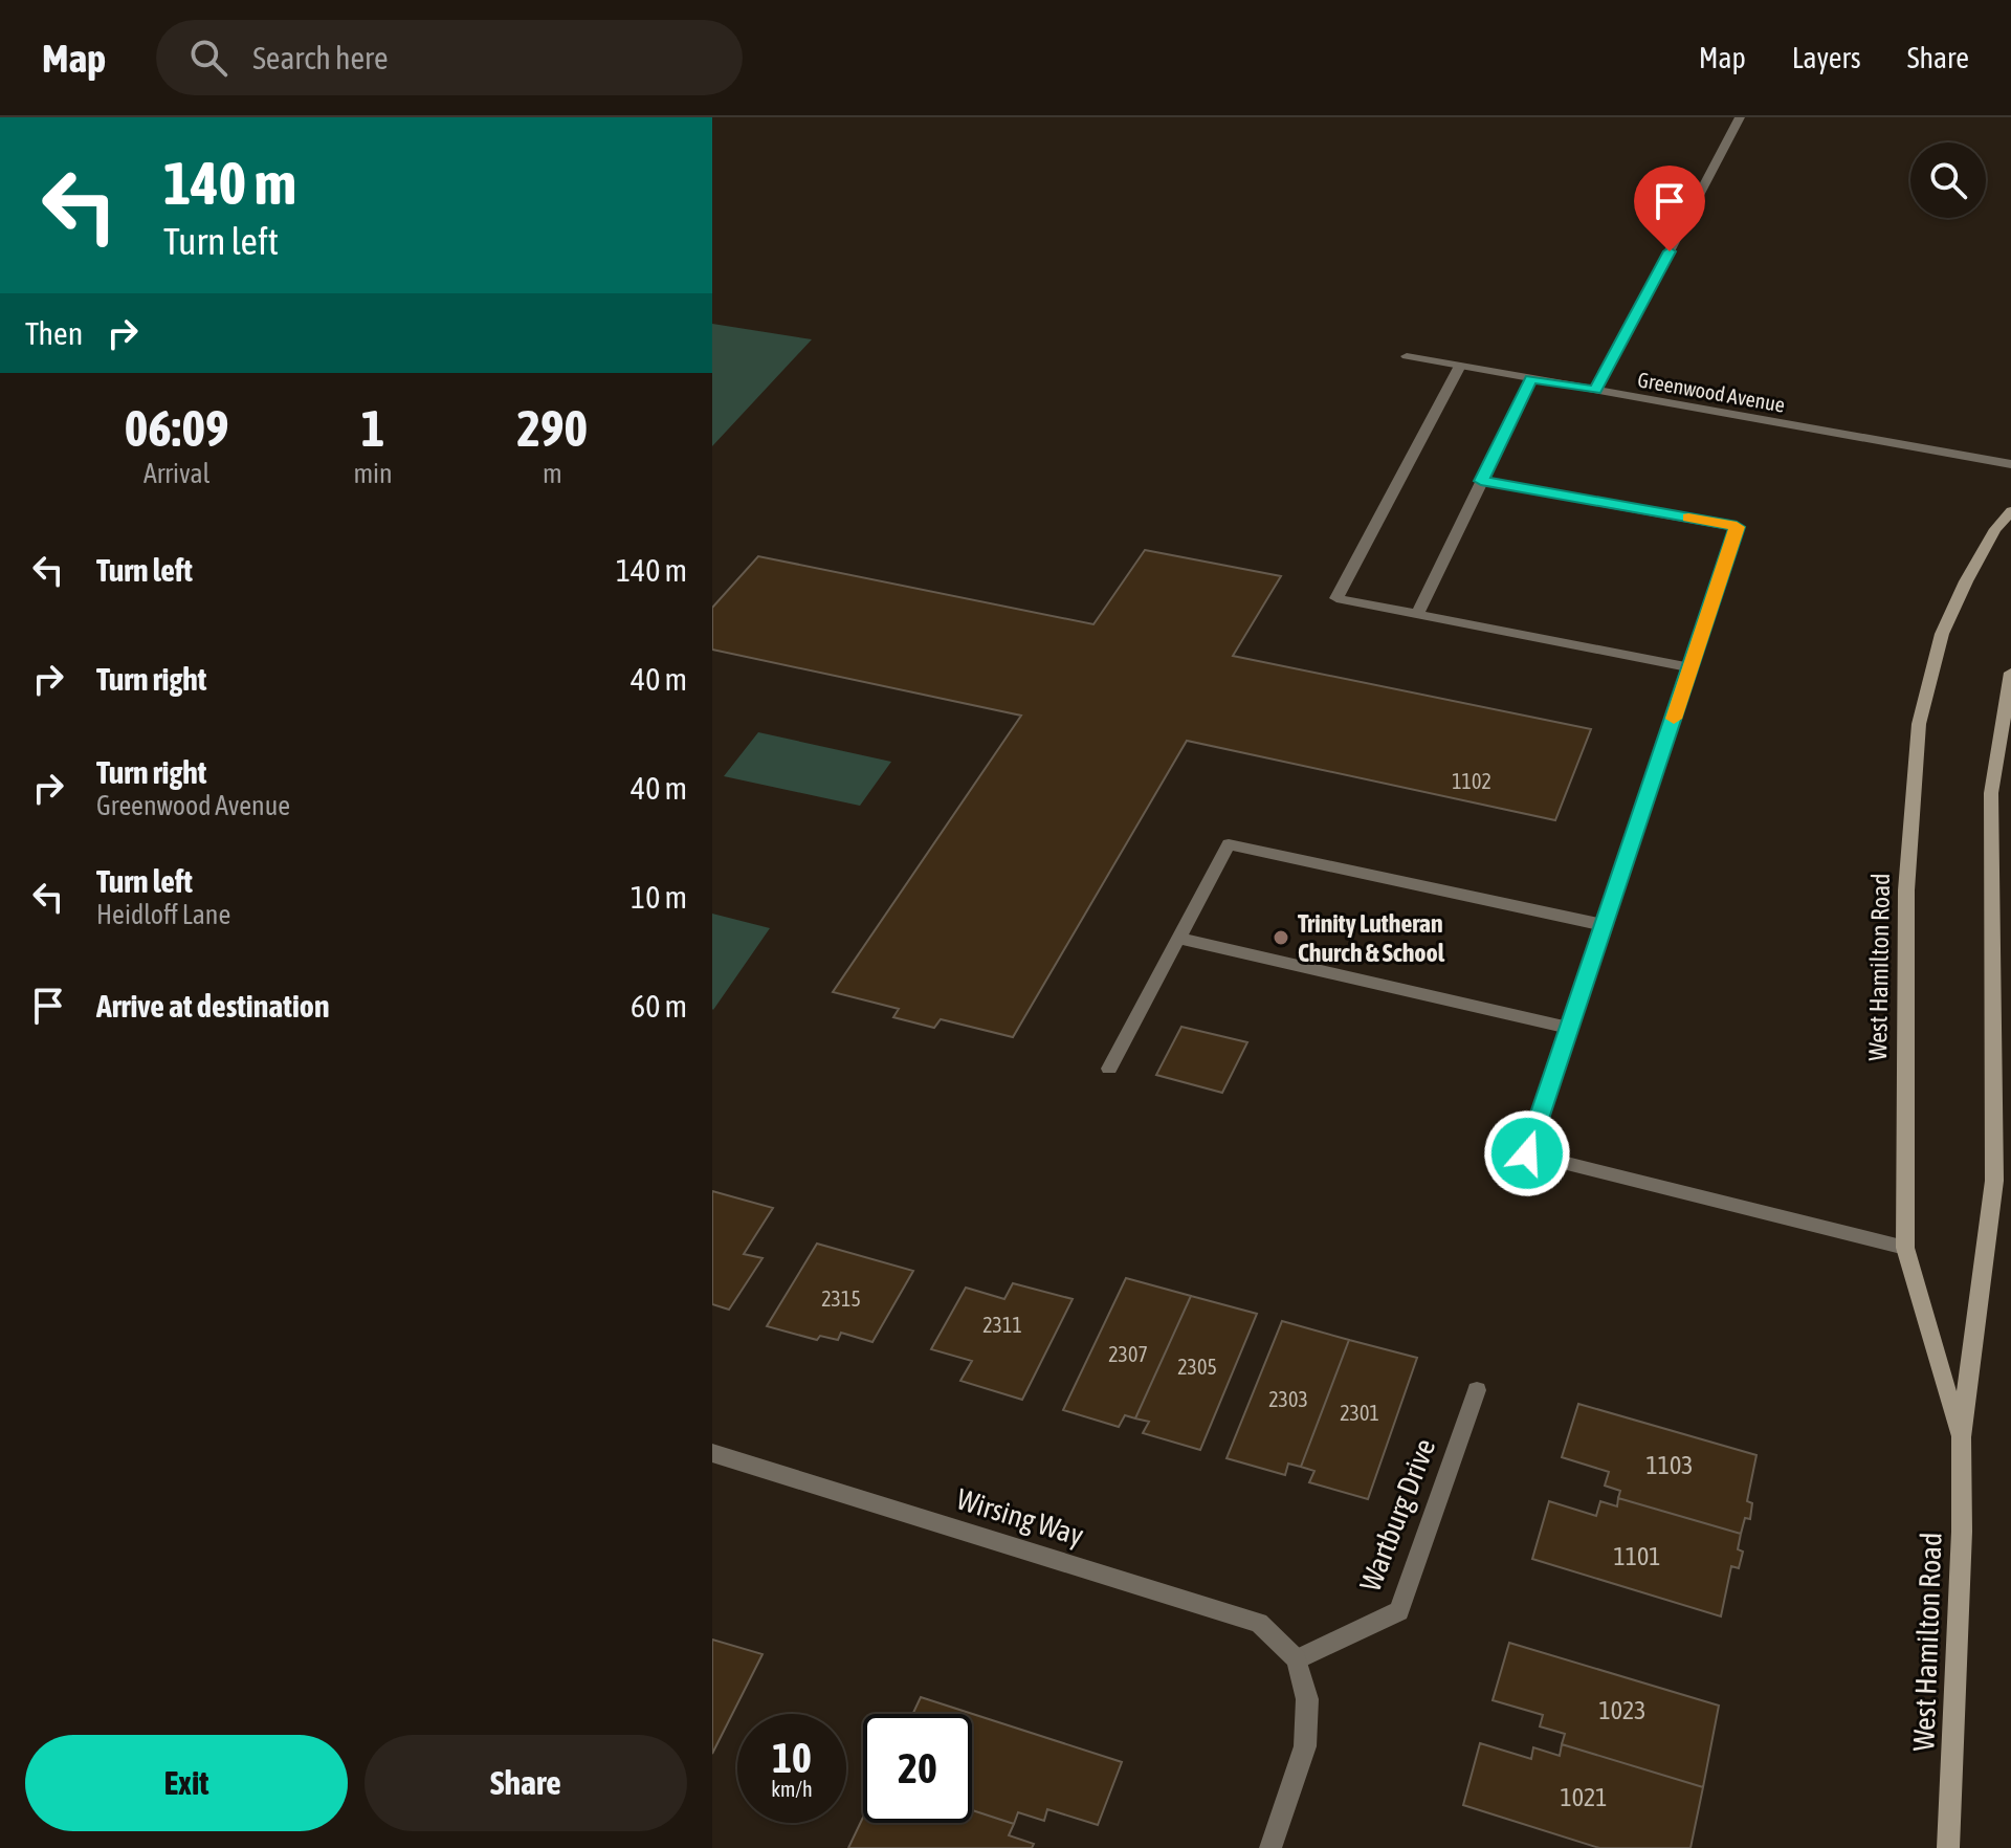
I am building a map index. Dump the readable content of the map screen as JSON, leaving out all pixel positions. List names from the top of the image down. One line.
{"streets":{"main road":["West Hamilton Road"],"street":["Greenwood Avenue","Wartburg Drive","Wirsing Way"]},"crossings":[["Wartburg Drive","Wirsing Way"]],"places":["Trinity Lutheran Church & School"],"house_numbers":["1102","2315","2311","2307","2305","2303","2301","1103","1101","1023","1021"],"page":{"header":"Map","search":"Search here","nav":["Map","Layers","Share"],"turn":["140 m","Turn left"],"then":"Then","eta":["06:09","Arrival","1","min","290","m"],"list":[{"name":"Turn left","value":"140 m"},{"name":"Turn right","value":"40 m"},{"name":"Turn right","note":"Greenwood Avenue","value":"40 m"},{"name":"Turn left","note":"Heidloff Lane","value":"10 m"},{"name":"Arrive at destination","value":"60 m"}],"speed":"10 km/h","limit":"20","buttons":["Exit","Share"]}}
